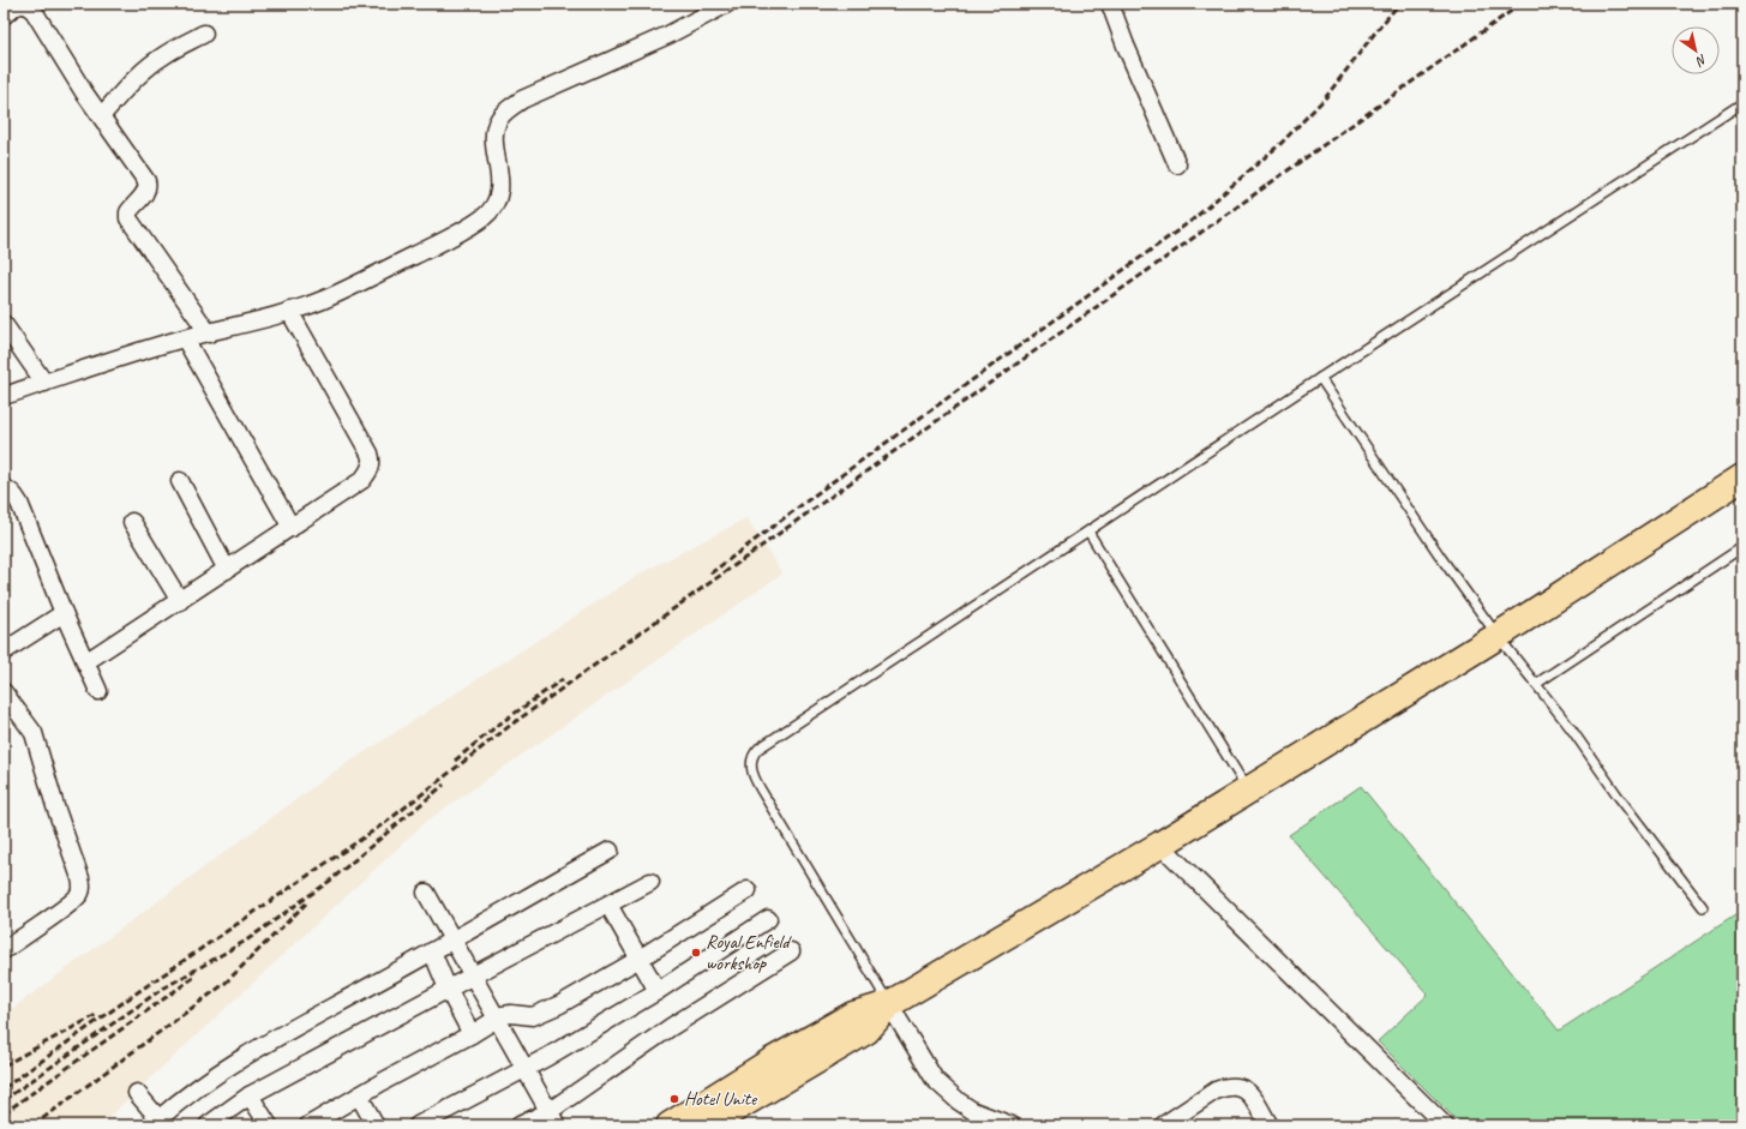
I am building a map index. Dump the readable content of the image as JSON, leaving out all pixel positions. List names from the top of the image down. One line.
{"places":["Royal Enfield workshop","Hotel Unite"],"north":"bottom right"}
